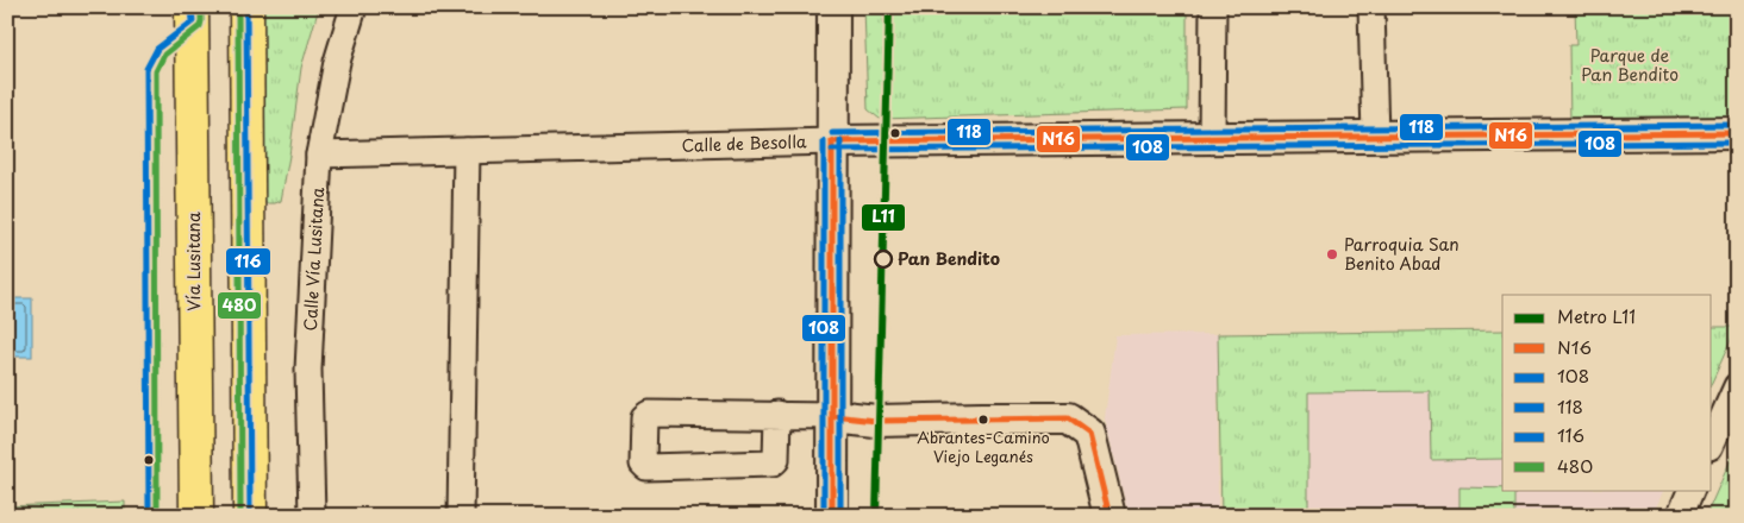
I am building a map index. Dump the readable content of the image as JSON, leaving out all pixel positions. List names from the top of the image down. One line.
{"streets":{"main road":["Vía Lusitana"],"street":["Calle de Besolla","Calle Vía Lusitana"]},"crossings":[["Calle de Besolla","Calle Vía Lusitana"]],"parks":["Parque de Pan Bendito"],"places":["Parroquia San Benito Abad","Pan Bendito","Abrantes-Camino Viejo Leganés"],"lines":["metro line L11","transit line 116","transit line 480","transit line 118","transit line N16","transit line 108"],"legend":["Metro L11","N16","108","118","116","480"]}
